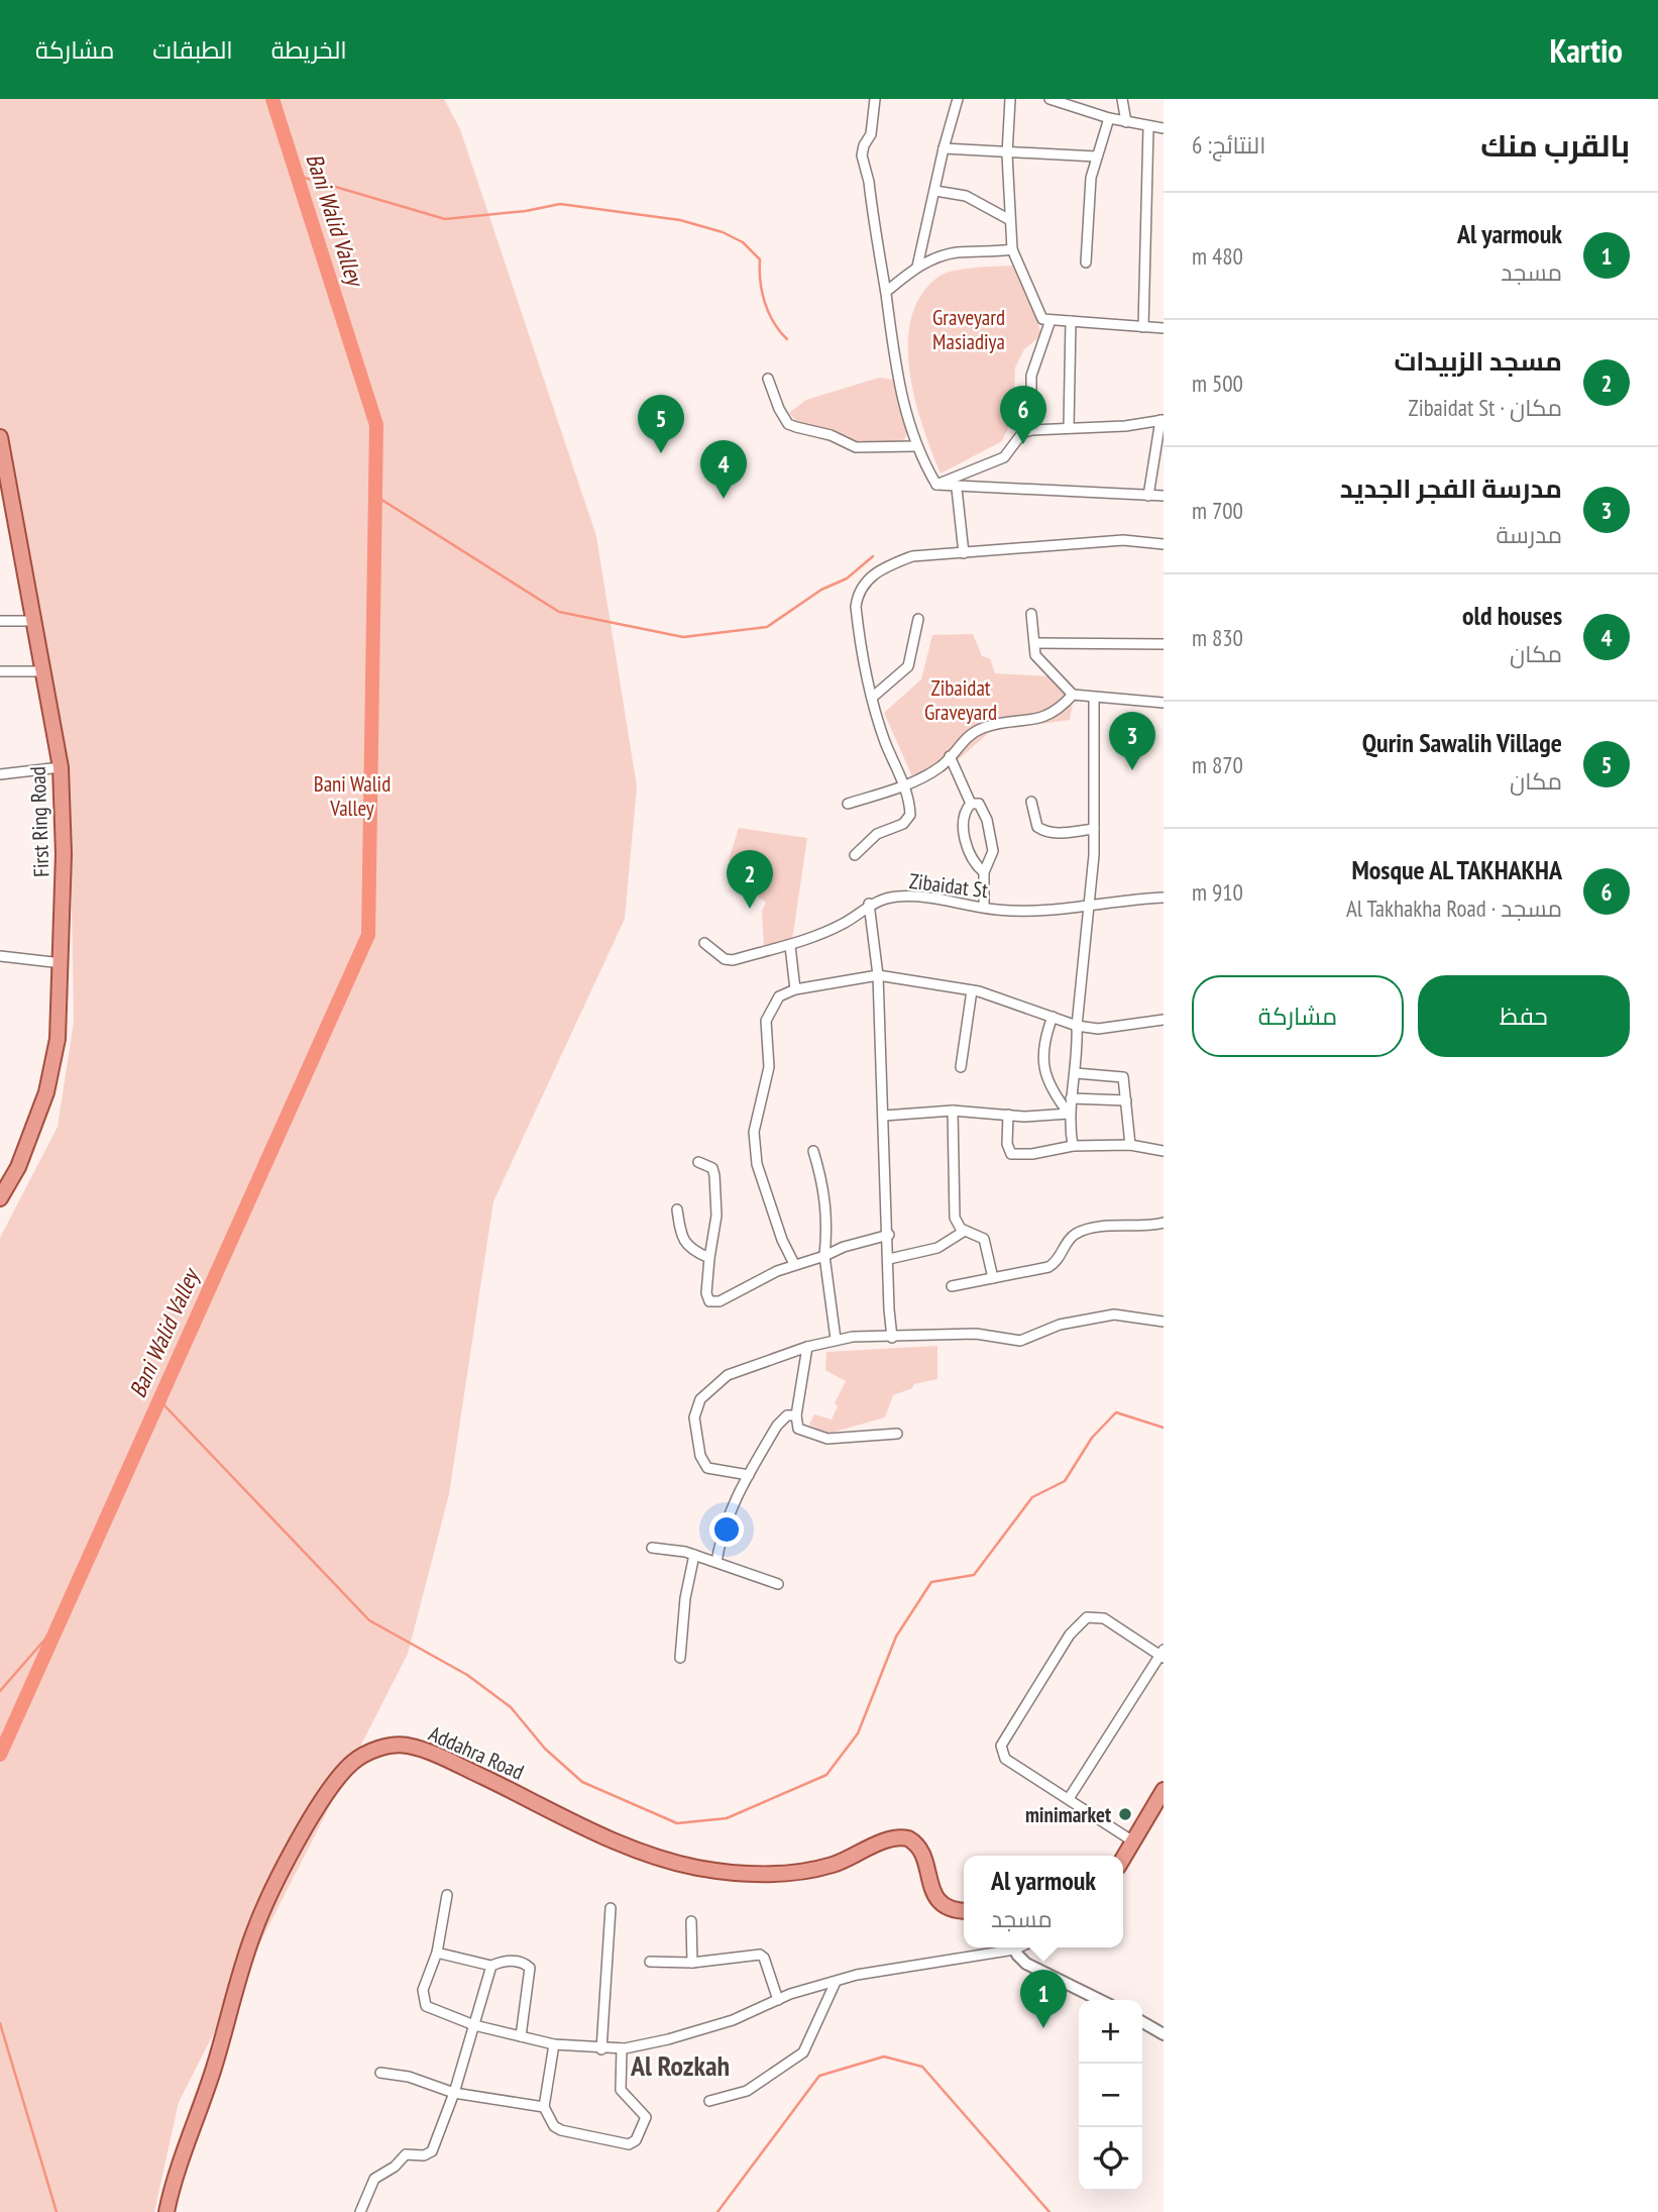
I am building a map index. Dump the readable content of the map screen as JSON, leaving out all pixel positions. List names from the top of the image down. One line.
{"streets":{"main road":["First Ring Road","Addahra Road"],"street":["Zibaidat St"]},"districts":["Al Rozkah"],"water":["Bani Walid Valley"],"parks":["Graveyard Masiadiya","Zibaidat Graveyard","Bani Walid Valley"],"places":["minimarket"],"page":{"header":"Kartio","nav":["الخريطة","الطبقات","مشاركة"],"heading":["بالقرب منك","النتائج: 6"],"list":[{"mark":"1","name":"Al yarmouk","note":"مسجد","value":"480 m"},{"mark":"2","name":"مسجد الزبيدات","note":"مكان · Zibaidat St","value":"500 m"},{"mark":"3","name":"مدرسة الفجر الجديد","note":"مدرسة","value":"700 m"},{"mark":"4","name":"old houses","note":"مكان","value":"830 m"},{"mark":"5","name":"Qurin Sawalih Village","note":"مكان","value":"870 m"},{"mark":"6","name":"Mosque AL TAKHAKHA","note":"مسجد · Al Takhakha Road","value":"910 m"}],"pins":["6","5","4","3","2","1"],"buttons":["حفظ","مشاركة"],"popup":["Al yarmouk","مسجد"],"map_buttons":["+","−"]}}
